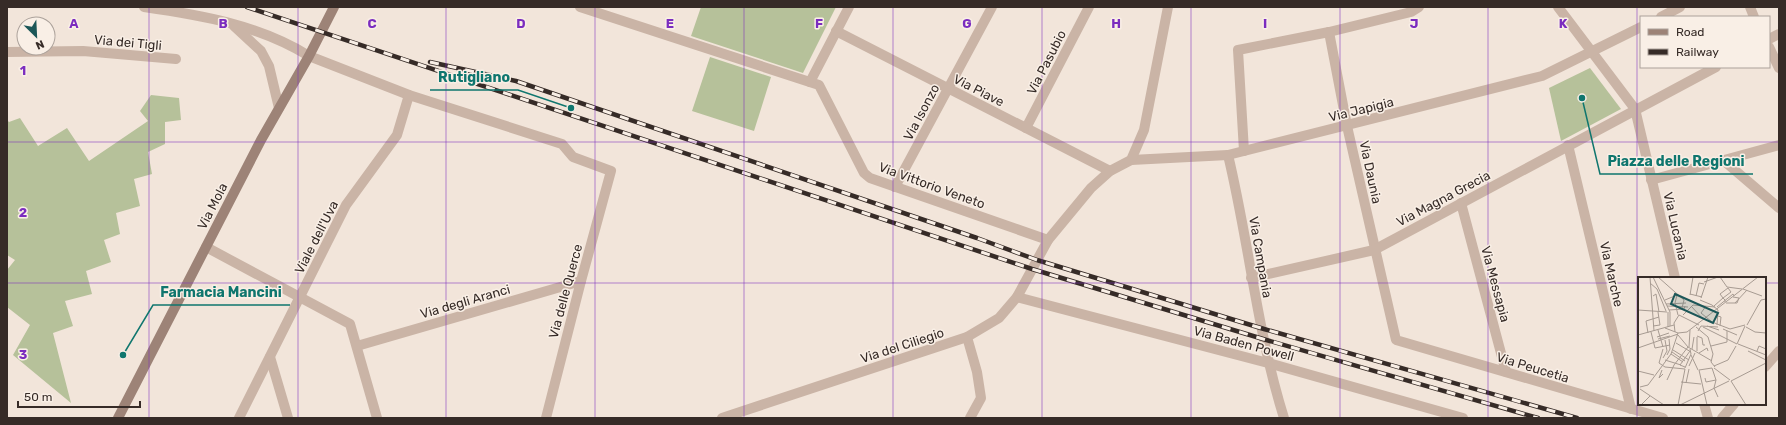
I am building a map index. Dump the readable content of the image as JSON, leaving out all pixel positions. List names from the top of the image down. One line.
{"streets":{"main road":["Via Mola"],"street":["Via dei Tigli","Via Pasubio","Via Piave","Via Japigia","Via Isonzo","Via Daunia","Via Vittorio Veneto","Via Magna Grecia","Via Lucania","Viale dell'Uva","Via Campania","Via Marche","Via Messapia","Via delle Querce","Via degli Aranci","Via Baden Powell","Via del Ciliegio","Via Peucetia"]},"crossings":[["Via Pasubio","Via Piave"],["Via Piave","Via Isonzo"],["Via Piave","Via del Ciliegio"],["Via Japigia","Via Daunia"],["Via Japigia","Via Campania"],["Via Japigia","Via del Ciliegio"],["Via Isonzo","Via Vittorio Veneto"],["Via Daunia","Via Magna Grecia"],["Via Daunia","Via Peucetia"],["Via Vittorio Veneto","Via del Ciliegio"],["Via Magna Grecia","Via Lucania"],["Via Magna Grecia","Via Campania"],["Via Magna Grecia","Via Marche"],["Via Magna Grecia","Via Messapia"],["Viale dell'Uva","Via delle Querce"],["Via Campania","Via Baden Powell"],["Via Marche","Via Peucetia"],["Via Messapia","Via Peucetia"],["Via delle Querce","Via degli Aranci"],["Via Baden Powell","Via del Ciliegio"]],"places":["Piazza delle Regioni","Rutigliano","Farmacia Mancini"],"legend":["Road","Railway"],"scale_bar":"50 m","north":"bottom right","grid":{"columns":["A","B","C","D","E","F","G","H","I","J","K"],"rows":["1","2","3"]}}
